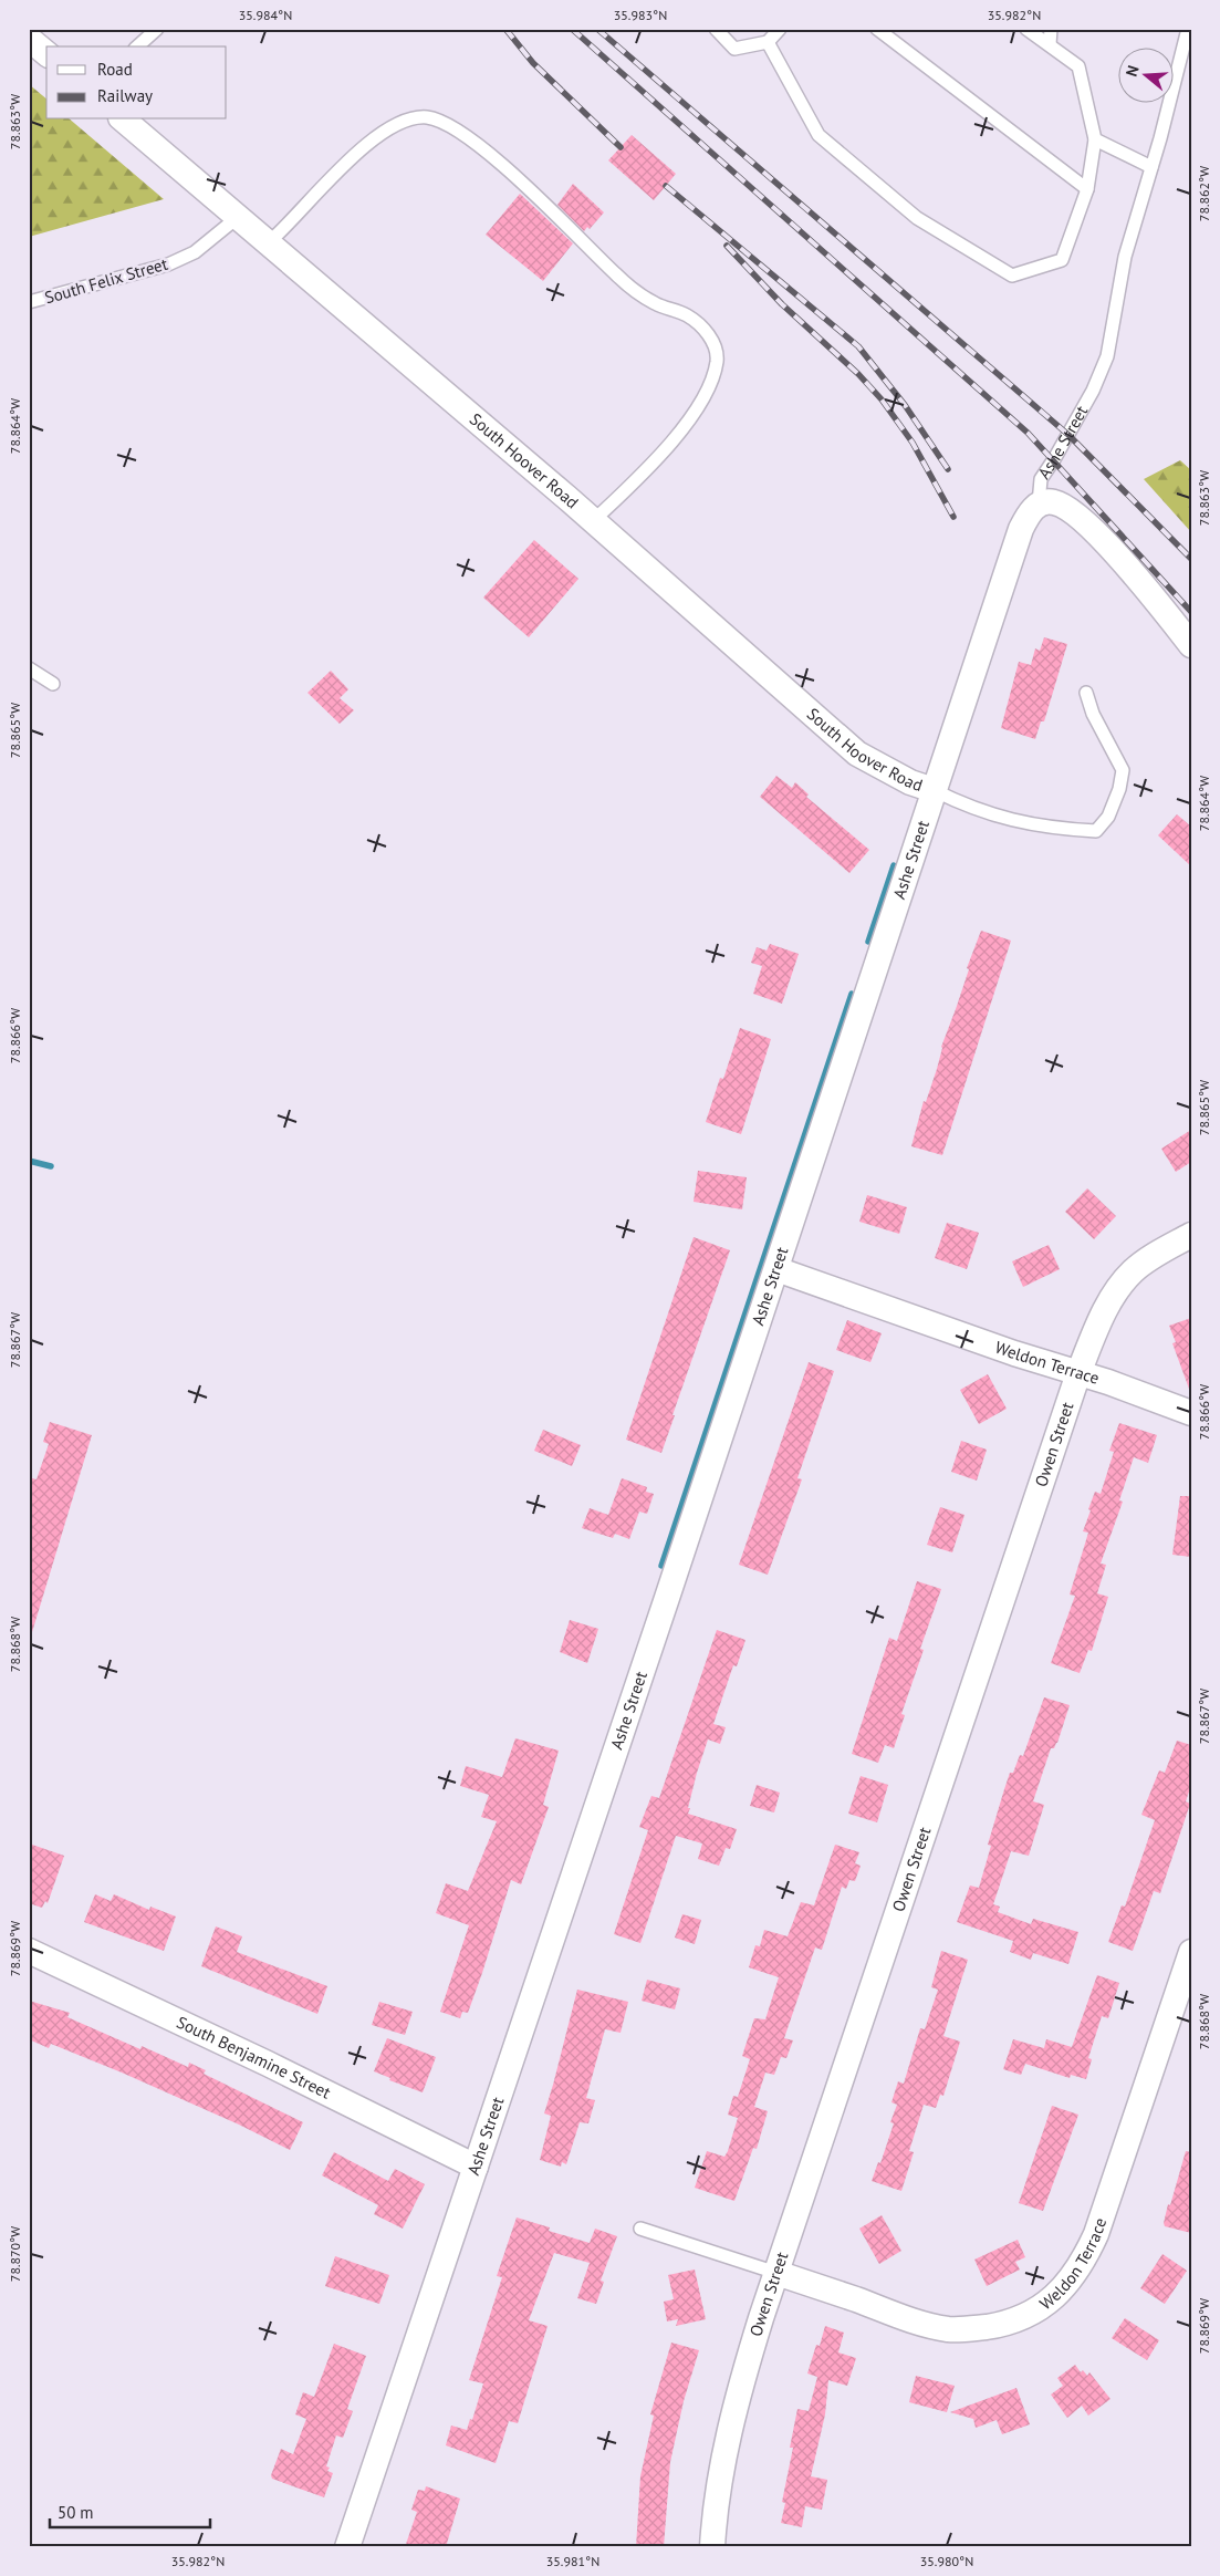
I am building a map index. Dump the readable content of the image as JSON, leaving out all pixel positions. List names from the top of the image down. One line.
{"streets":{"street":["Ashe Street","South Hoover Road","Weldon Terrace","Owen Street","South Benjamine Street"],"lane":["South Felix Street"]},"crossings":[["South Felix Street","South Hoover Road"],["Ashe Street","South Hoover Road"],["Ashe Street","Weldon Terrace"],["Ashe Street","South Benjamine Street"],["Weldon Terrace","Owen Street"]],"legend":["Road","Railway"],"scale_bar":"50 m","north":"left","coordinates":["35.984°N","35.983°N","35.982°N","78.863°W","78.862°W","78.864°W","78.865°W","78.866°W","78.867°W","78.868°W","78.869°W","78.870°W","35.981°N","35.980°N"]}
